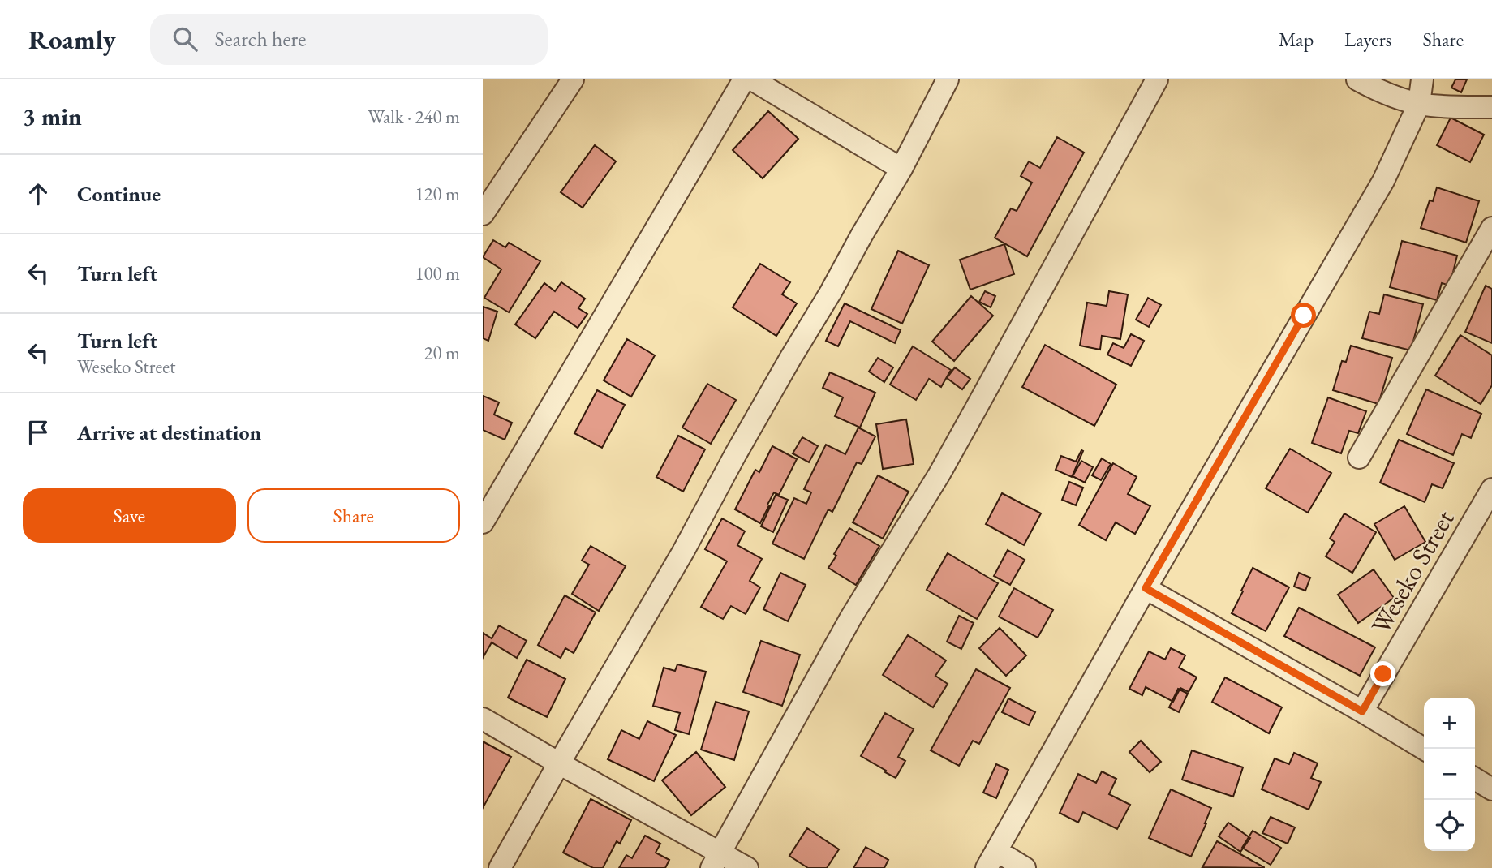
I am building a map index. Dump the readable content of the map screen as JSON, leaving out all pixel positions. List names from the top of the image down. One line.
{"streets":{"street":["Weseko Street"]},"page":{"header":"Roamly","search":"Search here","nav":["Map","Layers","Share"],"heading":["3 min","Walk · 240 m"],"list":[["Continue","120 m"],["Turn left","100 m"],["Turn left","Weseko Street","20 m"],"Arrive at destination"],"buttons":["Save","Share"],"map_buttons":["+","−"]}}
